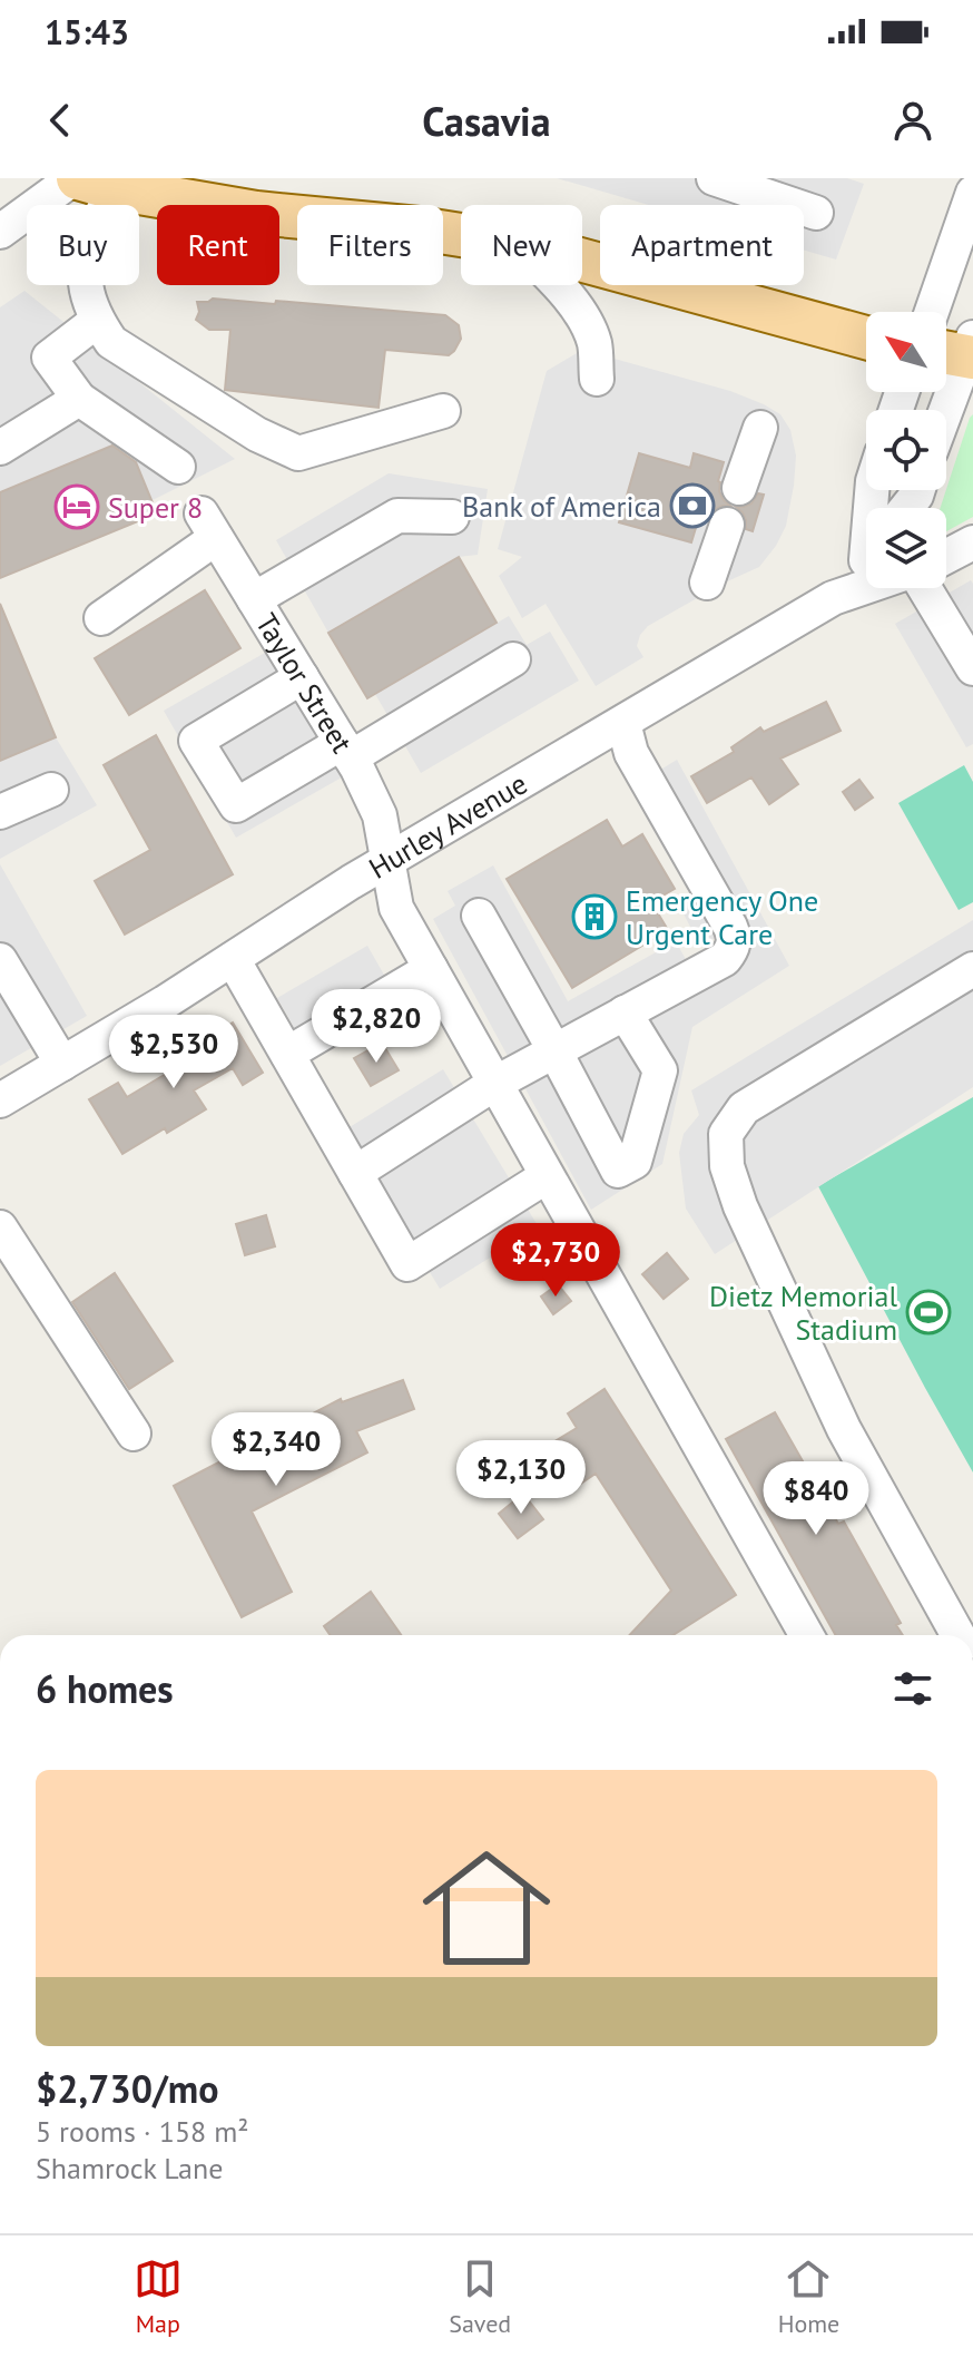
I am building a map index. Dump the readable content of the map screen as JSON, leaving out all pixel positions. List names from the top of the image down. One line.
{"streets":{"street":["Taylor Street","Hurley Avenue"]},"crossings":[["Taylor Street","Hurley Avenue"]],"places":{"bank":["Bank of America"],"hotel":["Super 8"],"building":["Emergency One Urgent Care"],"sports":["Dietz Memorial Stadium"]},"north":"top left","page":{"status":"15:43","header":"Casavia","chip":["Buy","Rent","Filters","New","Apartment"],"price":["$2,820","$2,530","$2,730","$2,340","$2,130","$840"],"heading":"6 homes","list":[{"name":"$2,730/mo","note":"5 rooms · 158 m² · Shamrock Lane"}],"tabs":["Map","Saved","Home"]}}
